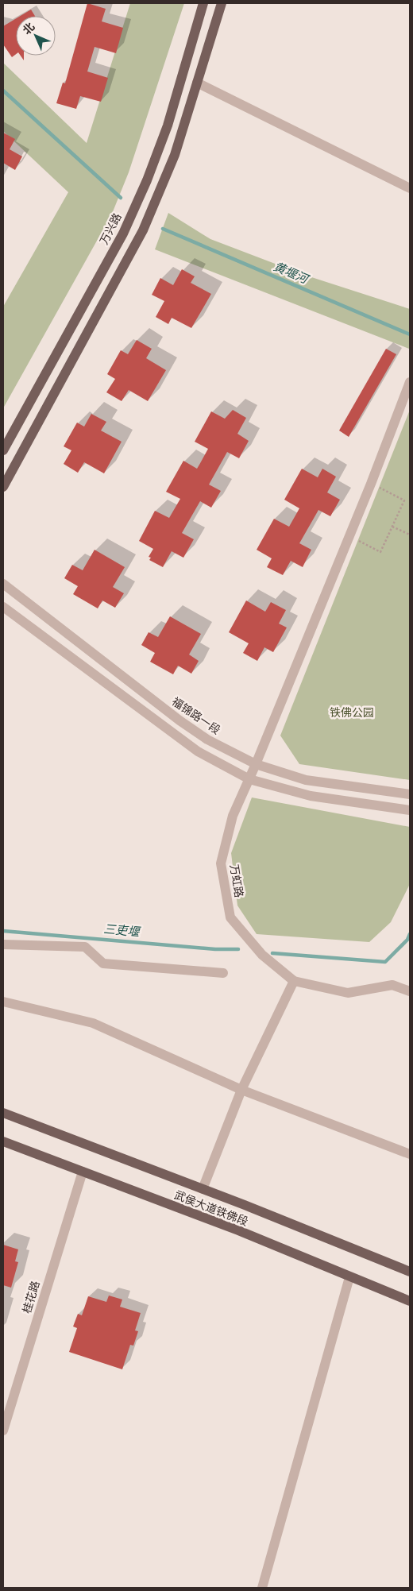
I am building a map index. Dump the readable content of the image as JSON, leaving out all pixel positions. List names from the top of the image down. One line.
{"streets":{"main road":["万兴路","武侯大道铁佛段"],"street":["福锦路一段","万虹路","桂花路"]},"crossings":[["福锦路一段","万虹路"],["武侯大道铁佛段","桂花路"]],"water":["黄堰河","三吏堰"],"parks":["铁佛公园"],"north":"top left"}
